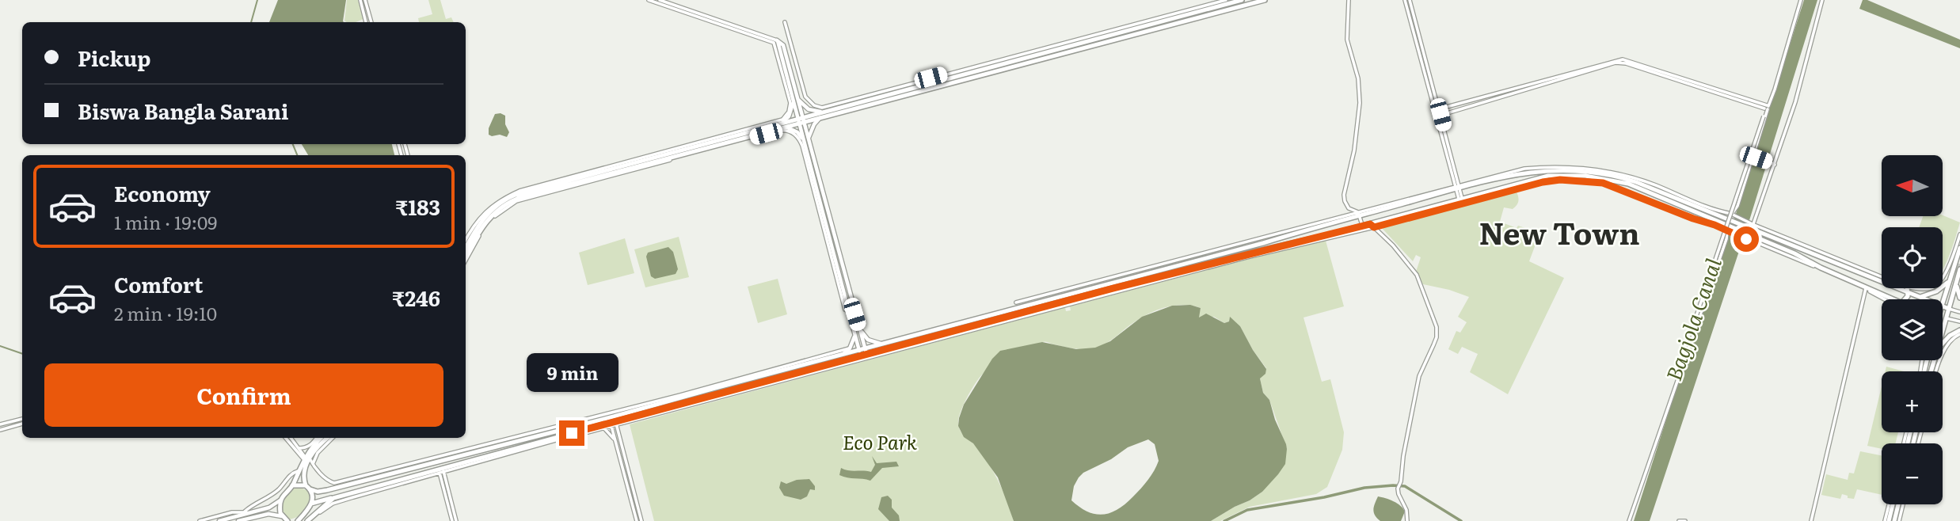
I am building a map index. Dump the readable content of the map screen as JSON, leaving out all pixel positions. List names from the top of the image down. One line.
{"districts":["New Town"],"water":["Bagjola Canal"],"parks":["Eco Park"],"north":"left","page":{"banner":["Pickup","Biswa Bangla Sarani"],"map_buttons":["+","−"],"list":[{"name":"Economy","note":"1 min · 19:09","value":"₹183"},{"name":"Comfort","note":"2 min · 19:10","value":"₹246"}],"buttons":"Confirm","bubble":"9 min"}}
